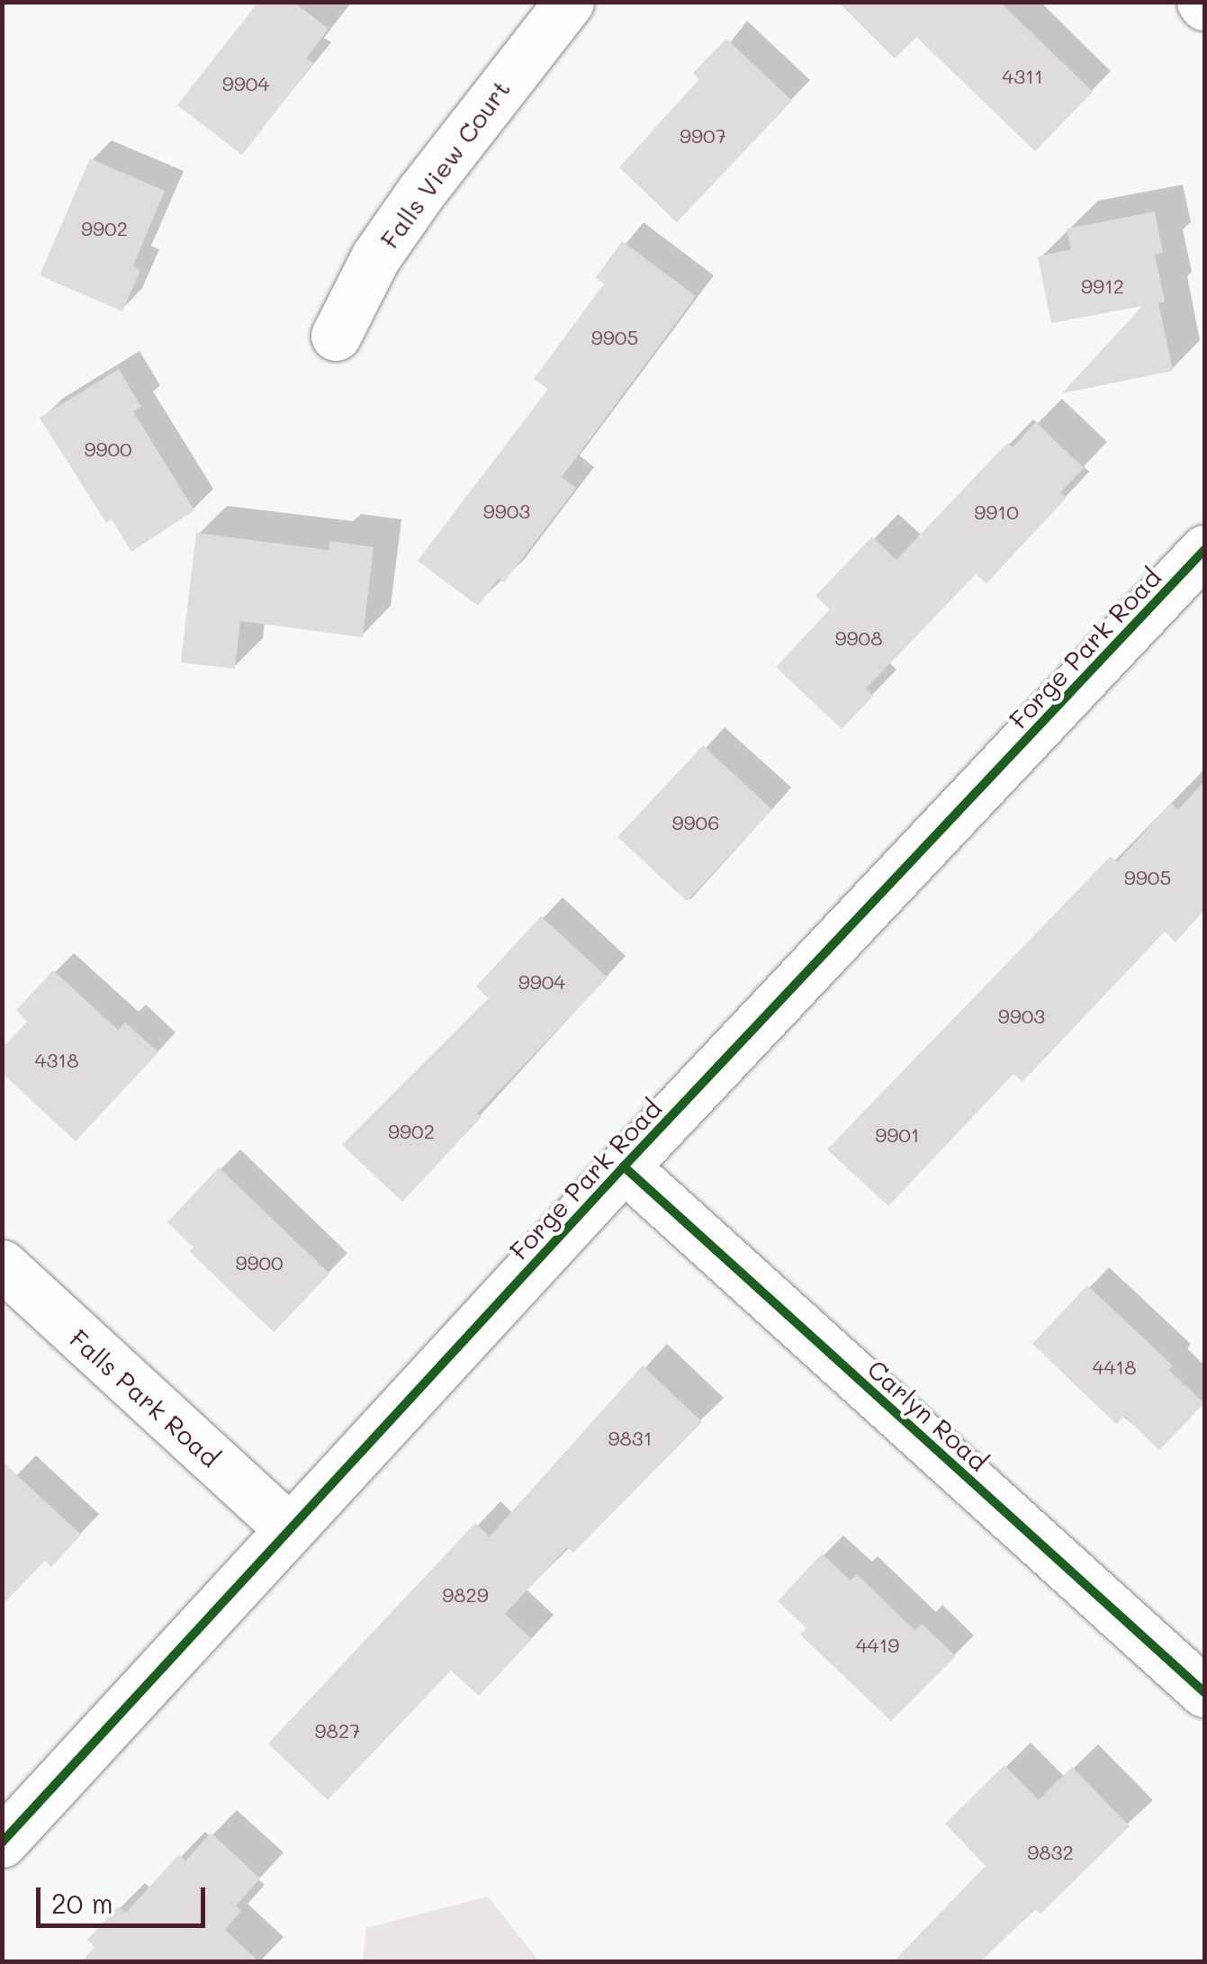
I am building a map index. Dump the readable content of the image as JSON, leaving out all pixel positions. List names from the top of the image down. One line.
{"streets":{"street":["Falls View Court","Forge Park Road","Falls Park Road","Carlyn Road"]},"crossings":[["Forge Park Road","Falls Park Road"],["Forge Park Road","Carlyn Road"]],"house_numbers":["4311","9904","9907","9902","9912","9905","9900","9903","9910","9908","9906","9905","9904","9903","4318","9902","9901","9900","4418","9831","9829","4419","9827","9832"],"scale_bar":"20 m"}
